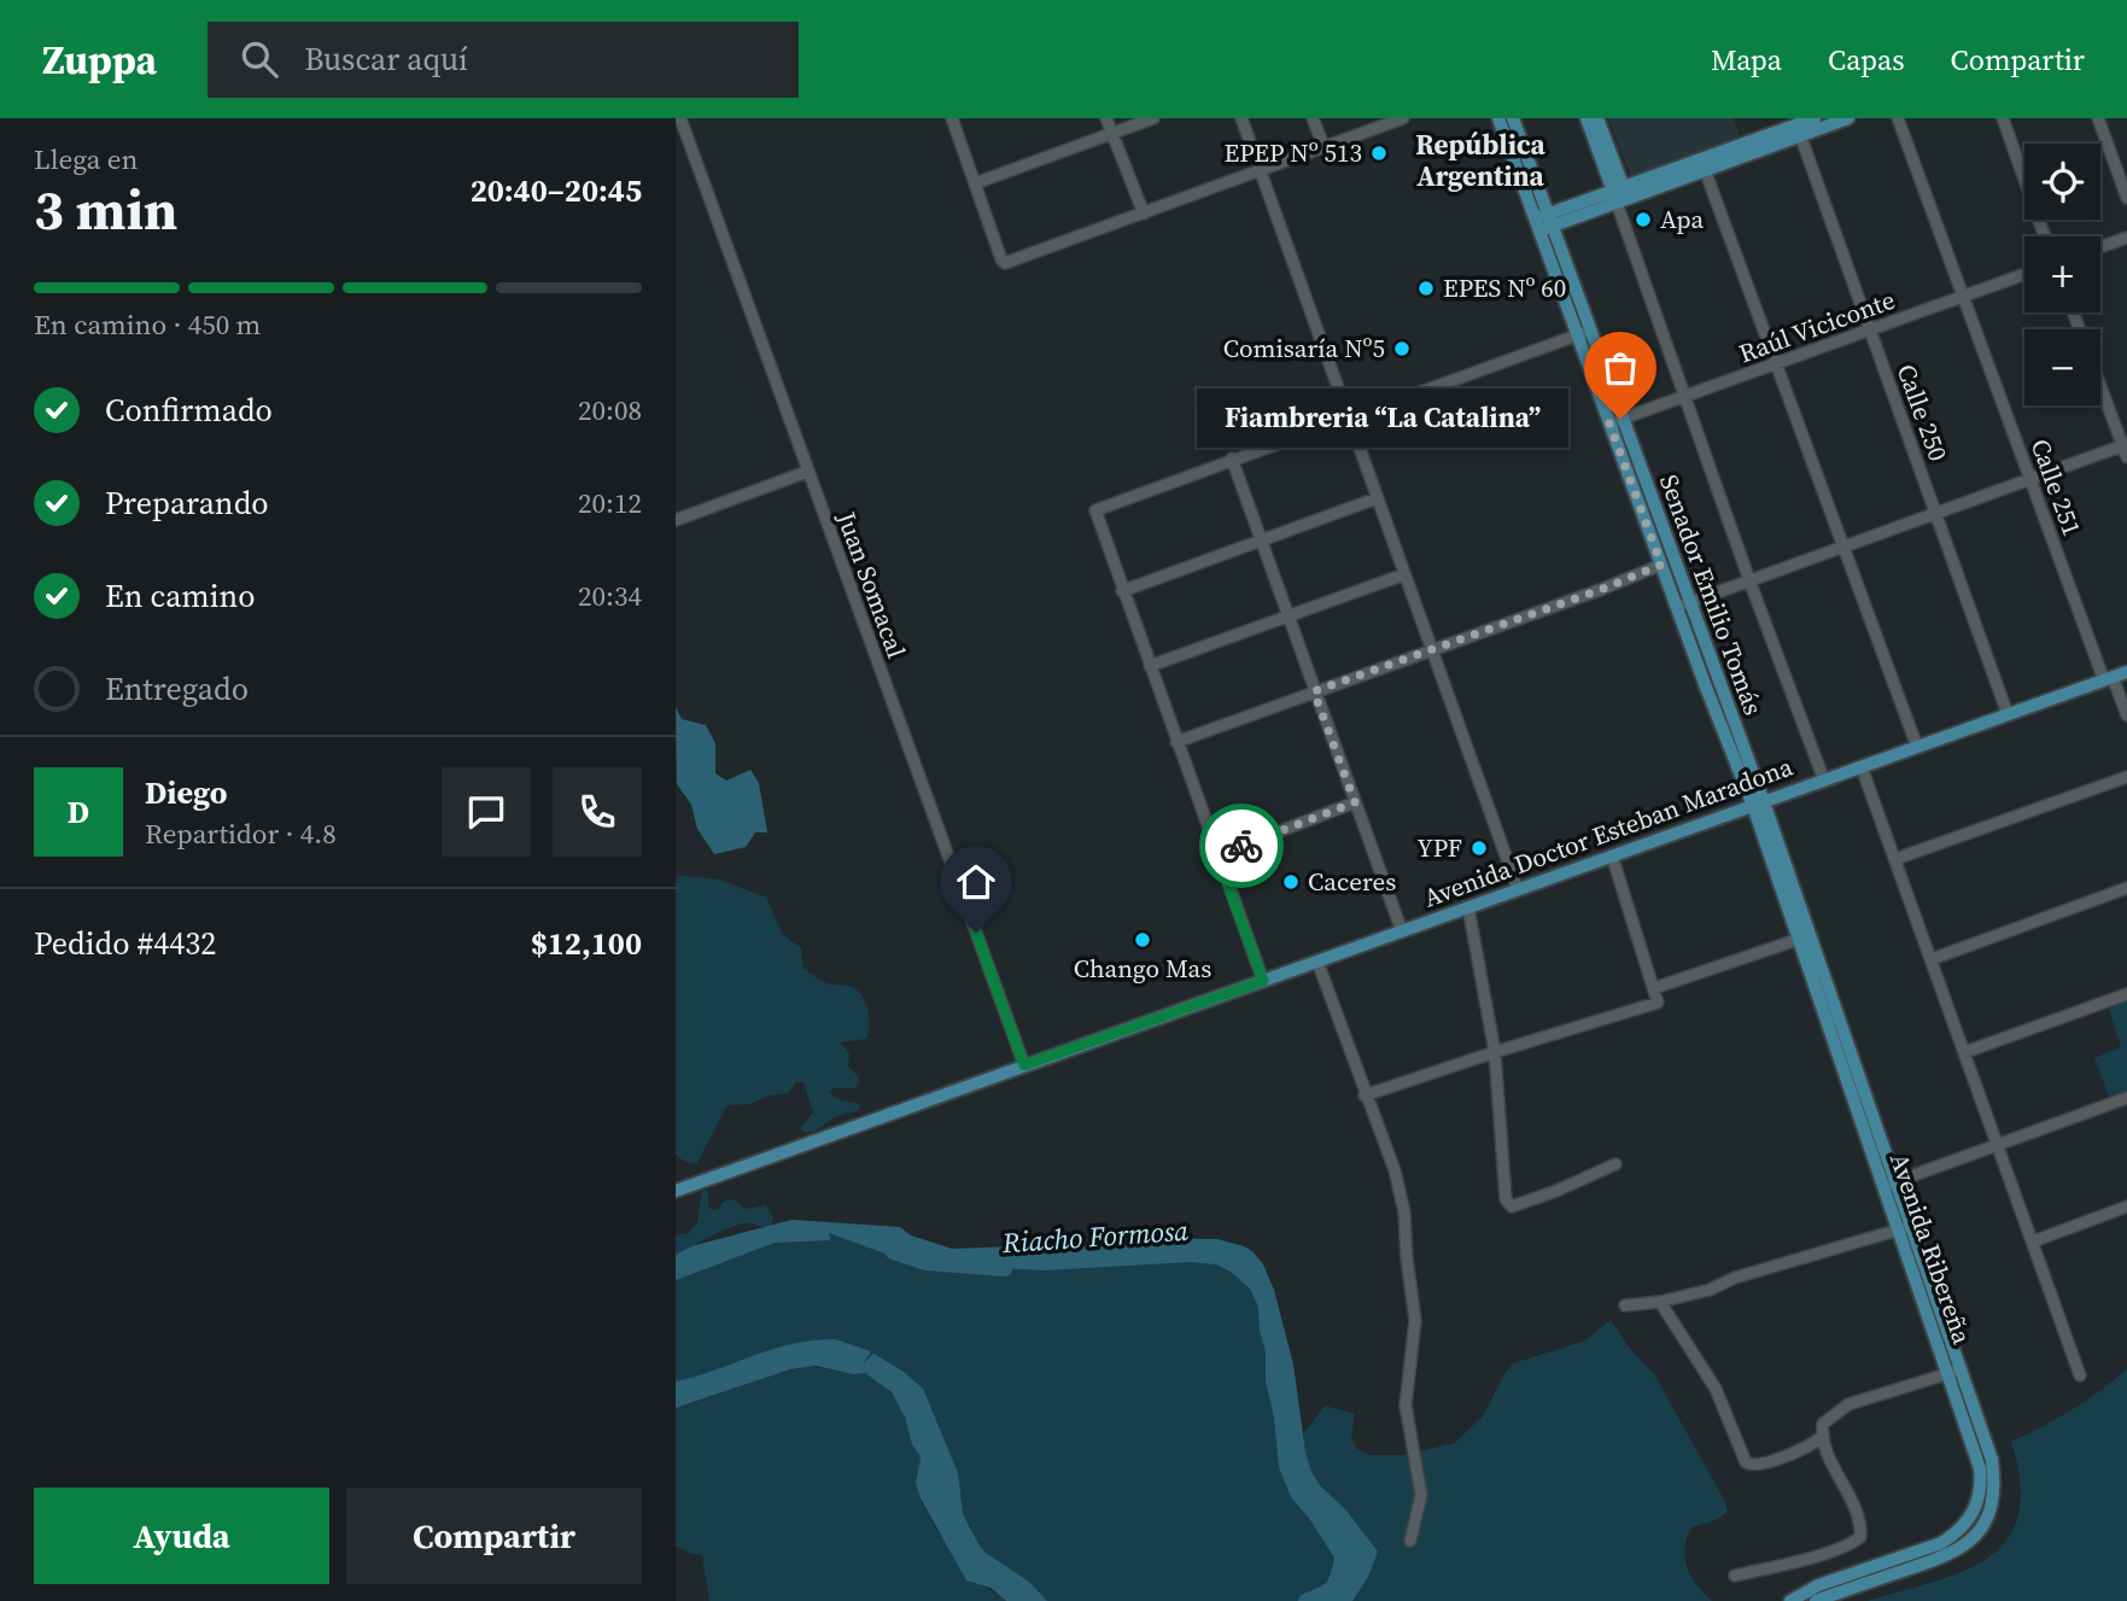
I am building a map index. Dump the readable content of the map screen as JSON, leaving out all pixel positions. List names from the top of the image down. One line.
{"streets":{"main road":["Senador Emilio Tomás","Avenida Doctor Esteban Maradona","Avenida Ribereña"],"street":["Raúl Viciconte","Calle 250","Calle 251","Juan Somacal"]},"crossings":[["Raúl Viciconte","Calle 250"],["Raúl Viciconte","Calle 251"],["Raúl Viciconte","Senador Emilio Tomás"],["Calle 250","Avenida Doctor Esteban Maradona"],["Calle 251","Avenida Doctor Esteban Maradona"],["Juan Somacal","Avenida Doctor Esteban Maradona"],["Senador Emilio Tomás","Avenida Doctor Esteban Maradona"],["Senador Emilio Tomás","Avenida Ribereña"],["Avenida Doctor Esteban Maradona","Avenida Ribereña"]],"districts":["República Argentina"],"water":["Riacho Formosa"],"places":["EPEP Nº 513","Apa","EPES Nº 60","Comisaría Nº5","Fiambreria “La Catalina”","YPF","Caceres","Chango Mas"],"page":{"header":"Zuppa","search":"Buscar aquí","nav":["Mapa","Capas","Compartir"],"heading":["3 min","Llega en","20:40–20:45"],"panel":["Diego","Repartidor · 4.8","Pedido #4432","$12,100"],"map_buttons":["+","−"],"bar":"En camino · 450 m","list":[["Confirmado","20:08"],["Preparando","20:12"],["En camino","20:34"],"Entregado"],"bubble":"Fiambreria “La Catalina”","round":"D","buttons":["Ayuda","Compartir"]}}
